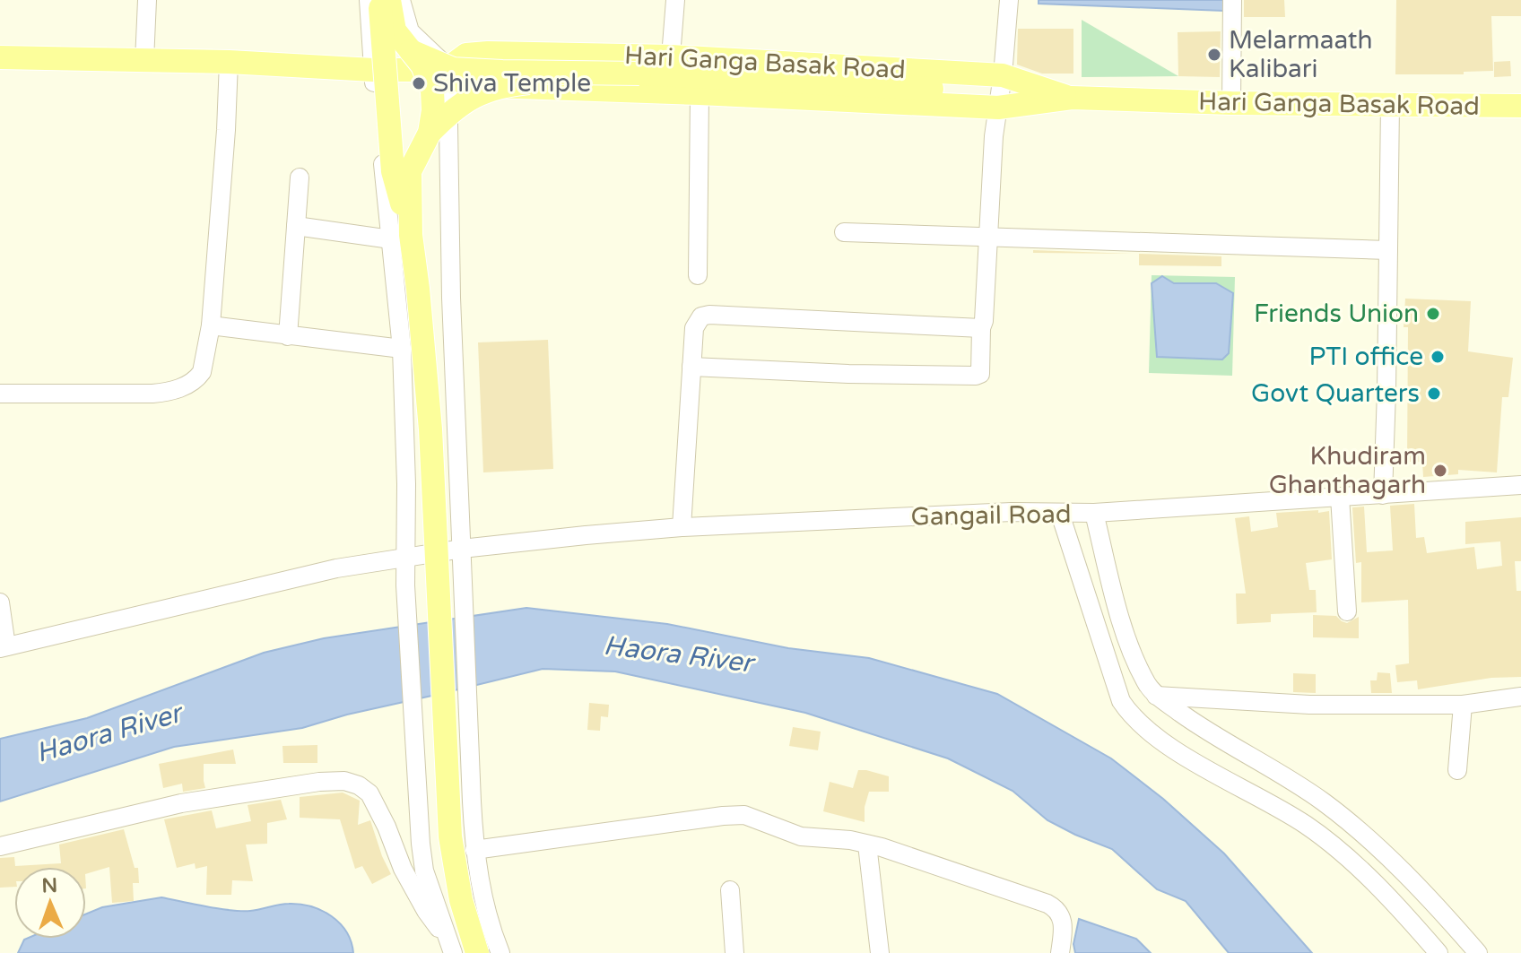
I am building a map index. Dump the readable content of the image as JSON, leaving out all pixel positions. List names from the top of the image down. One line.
{"streets":{"main road":["Hari Ganga Basak Road"],"street":["Gangail Road"]},"water":["Haora River"],"places":["Melarmaath Kalibari","Shiva Temple","Friends Union","PTI office","Govt Quarters","Khudiram Ghanthagarh"],"north":"top"}
